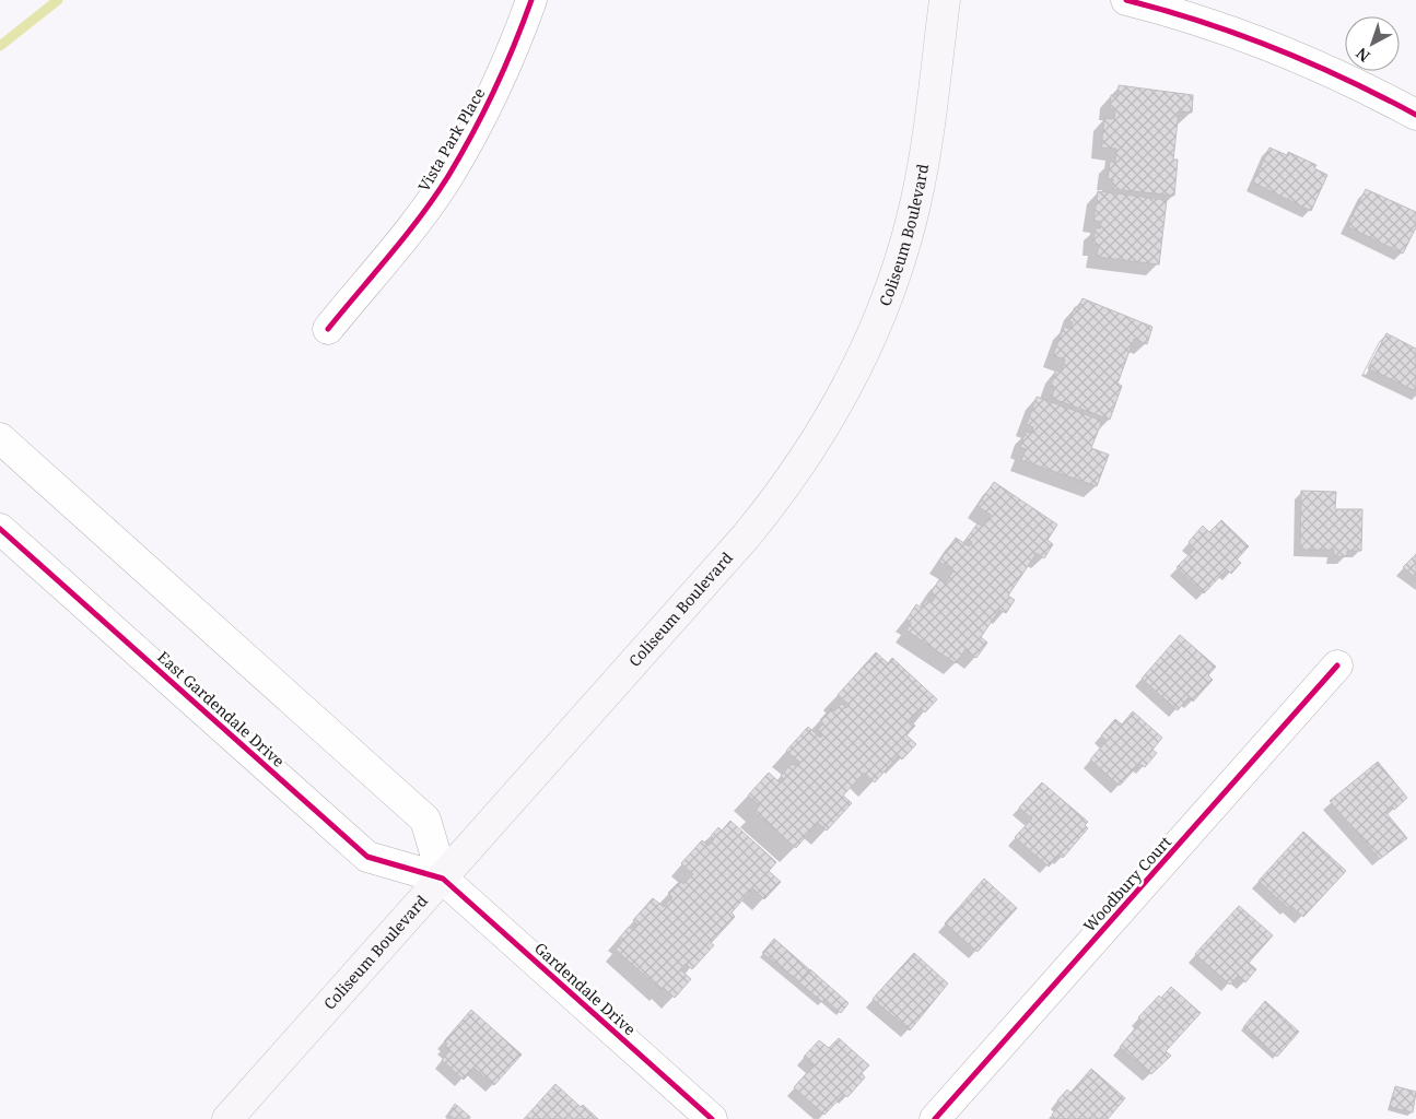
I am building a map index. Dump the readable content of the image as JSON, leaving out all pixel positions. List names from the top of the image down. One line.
{"streets":{"main road":["Coliseum Boulevard"],"street":["Vista Park Place","East Gardendale Drive","Woodbury Court","Gardendale Drive"]},"crossings":[["Coliseum Boulevard","East Gardendale Drive"],["Coliseum Boulevard","Gardendale Drive"],["East Gardendale Drive","Gardendale Drive"]],"north":"bottom left"}
